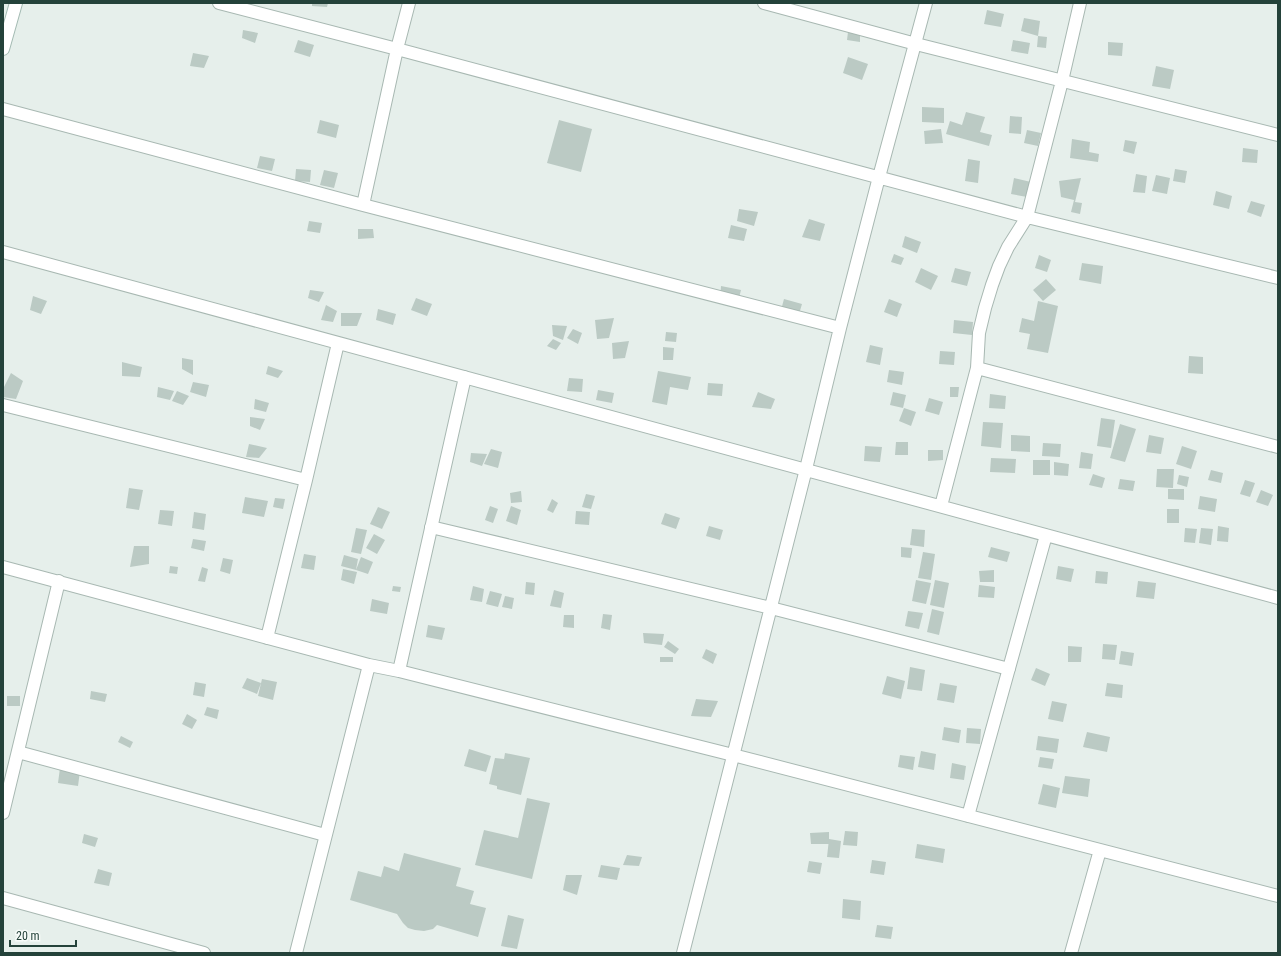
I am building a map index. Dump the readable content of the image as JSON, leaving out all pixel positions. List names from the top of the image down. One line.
{"scale_bar":"20 m"}
